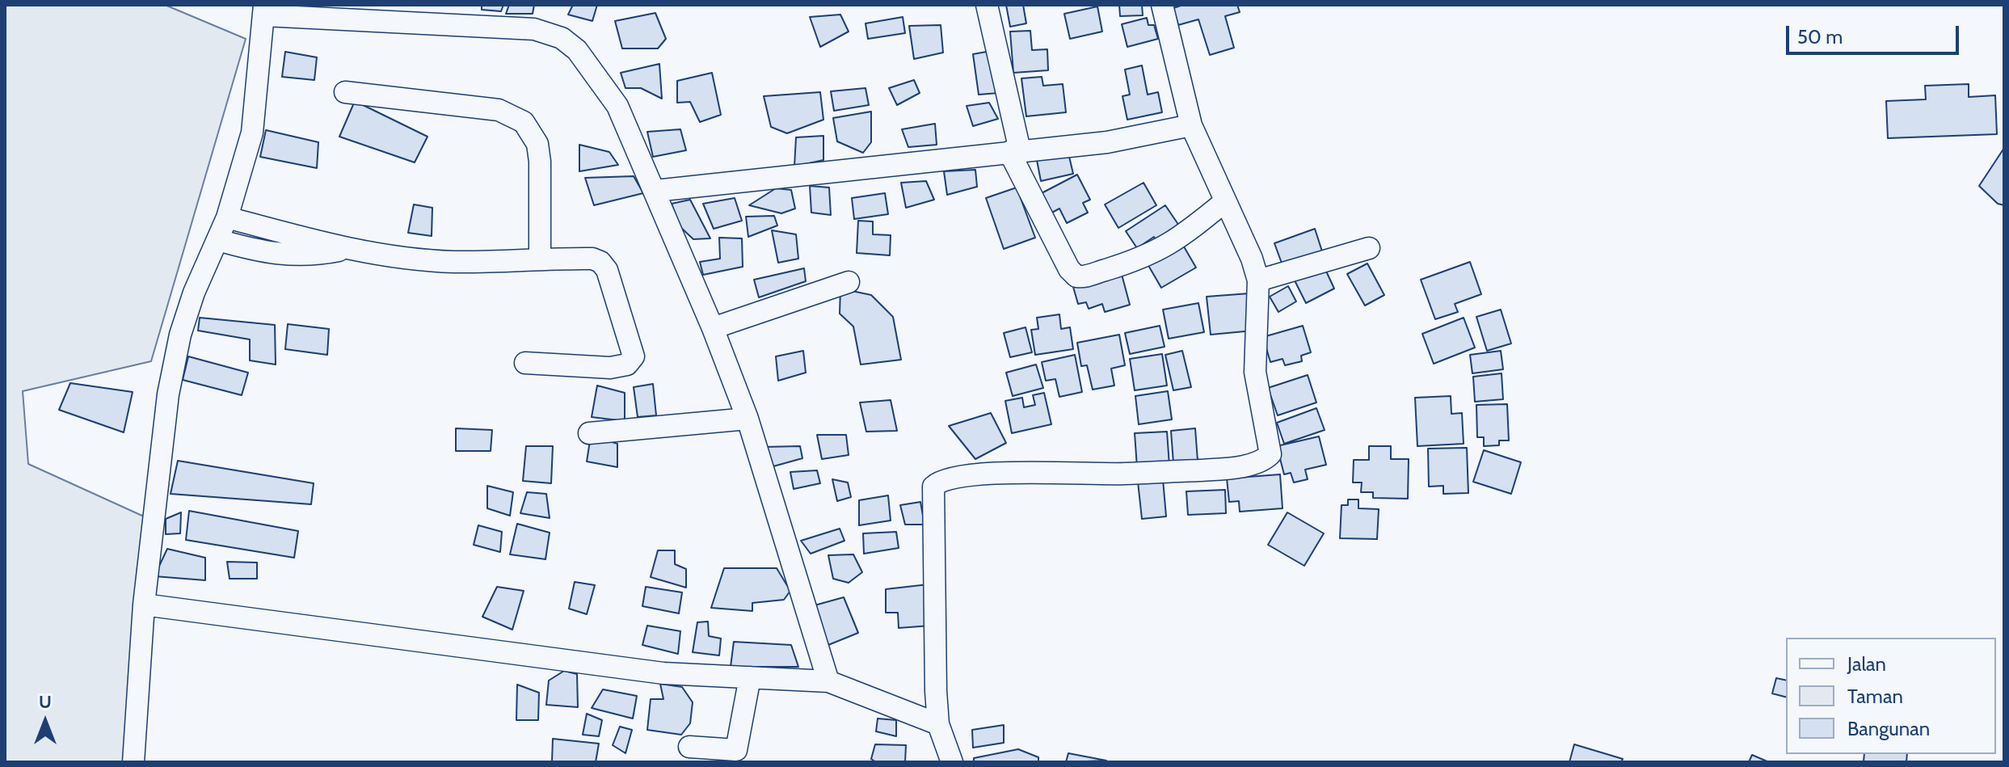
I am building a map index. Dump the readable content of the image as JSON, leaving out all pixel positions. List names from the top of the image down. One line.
{"legend":["Jalan","Taman","Bangunan"],"scale_bar":"50 m","north":"top"}
